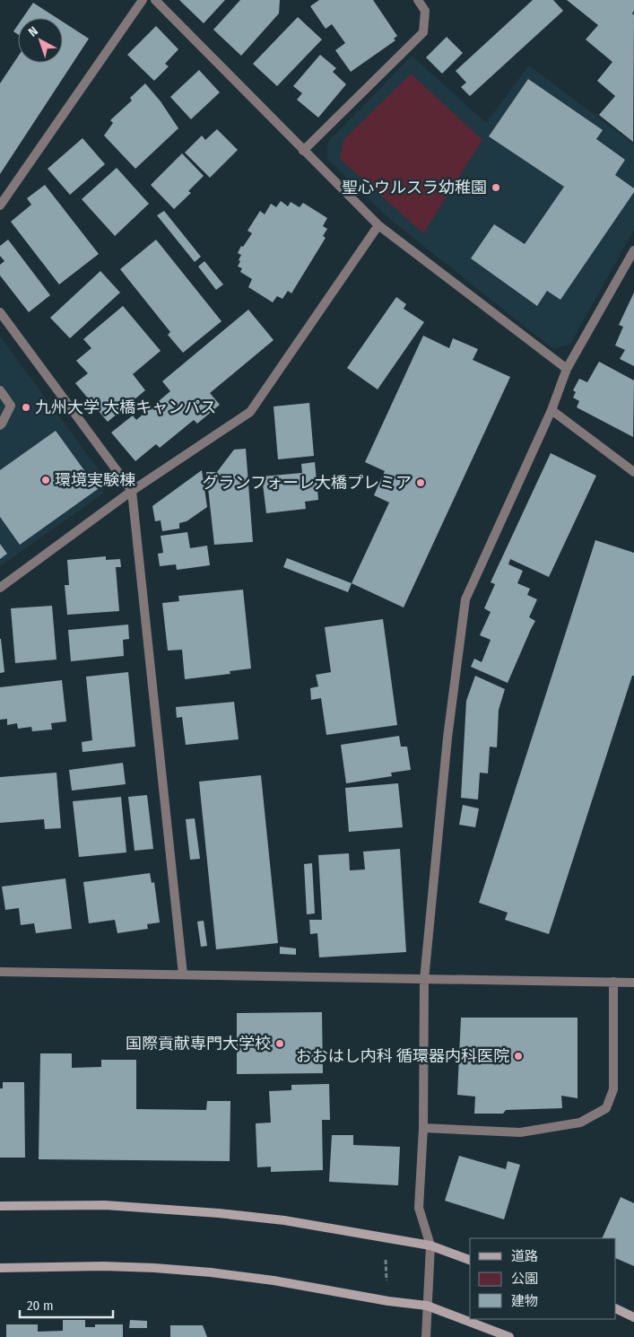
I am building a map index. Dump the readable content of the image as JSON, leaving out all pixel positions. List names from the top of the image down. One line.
{"places":["聖心ウルスラ幼稚園","九州大学 大橋キャンパス","環境実験棟","グランフォーレ大橋プレミア","国際貢献専門大学校","おおはし内科 循環器内科医院"],"legend":["道路","公園","建物"],"scale_bar":"20 m","north":"top left"}
